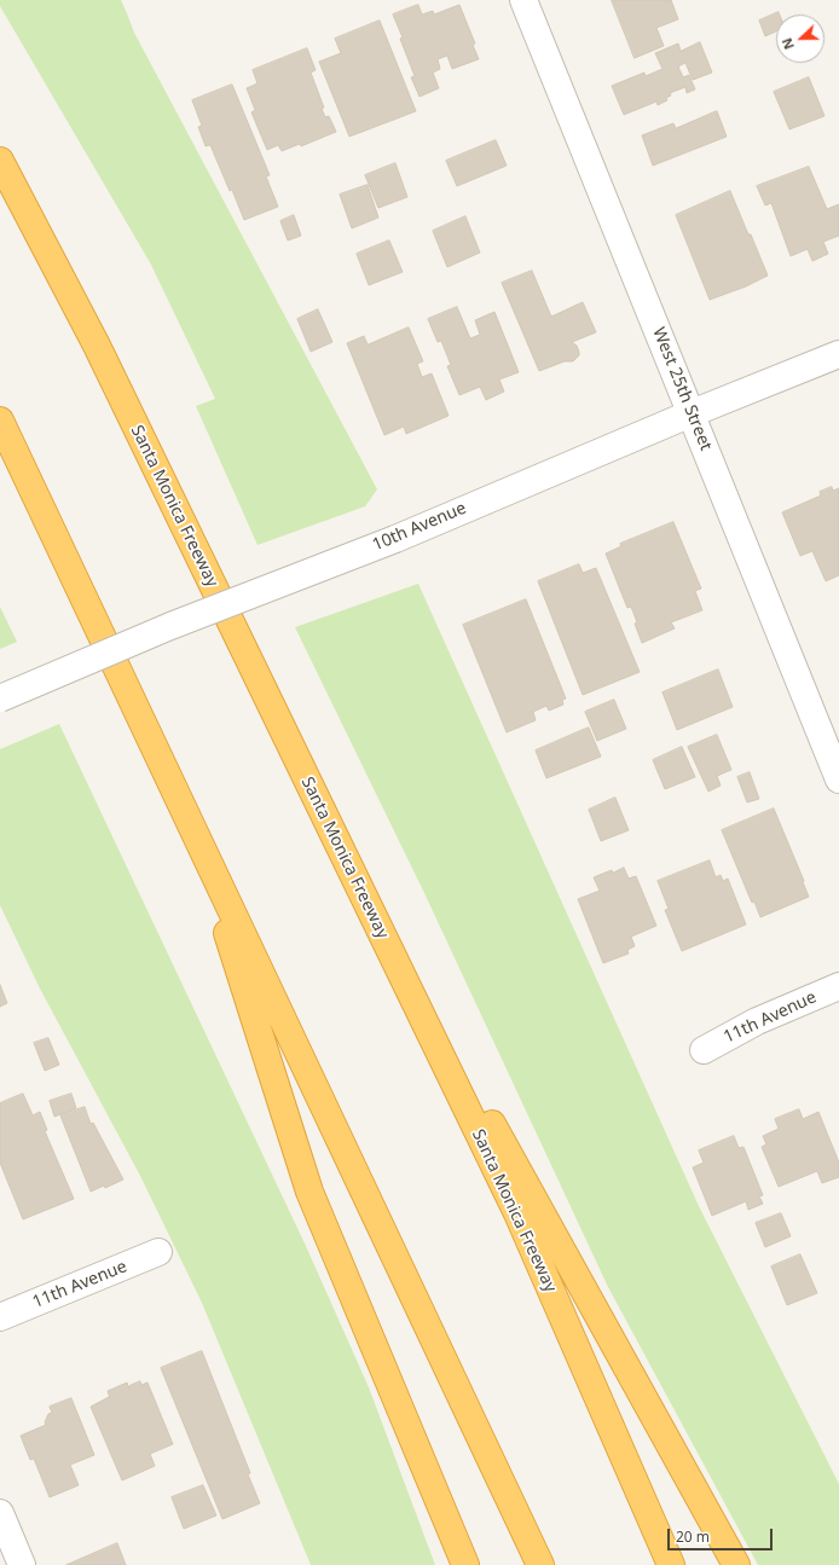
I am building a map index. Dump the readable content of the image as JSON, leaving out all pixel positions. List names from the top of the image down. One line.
{"streets":{"highway":["Santa Monica Freeway"],"street":["West 25th Street","10th Avenue","11th Avenue"]},"crossings":[["West 25th Street","10th Avenue"]],"scale_bar":"20 m","north":"left"}
